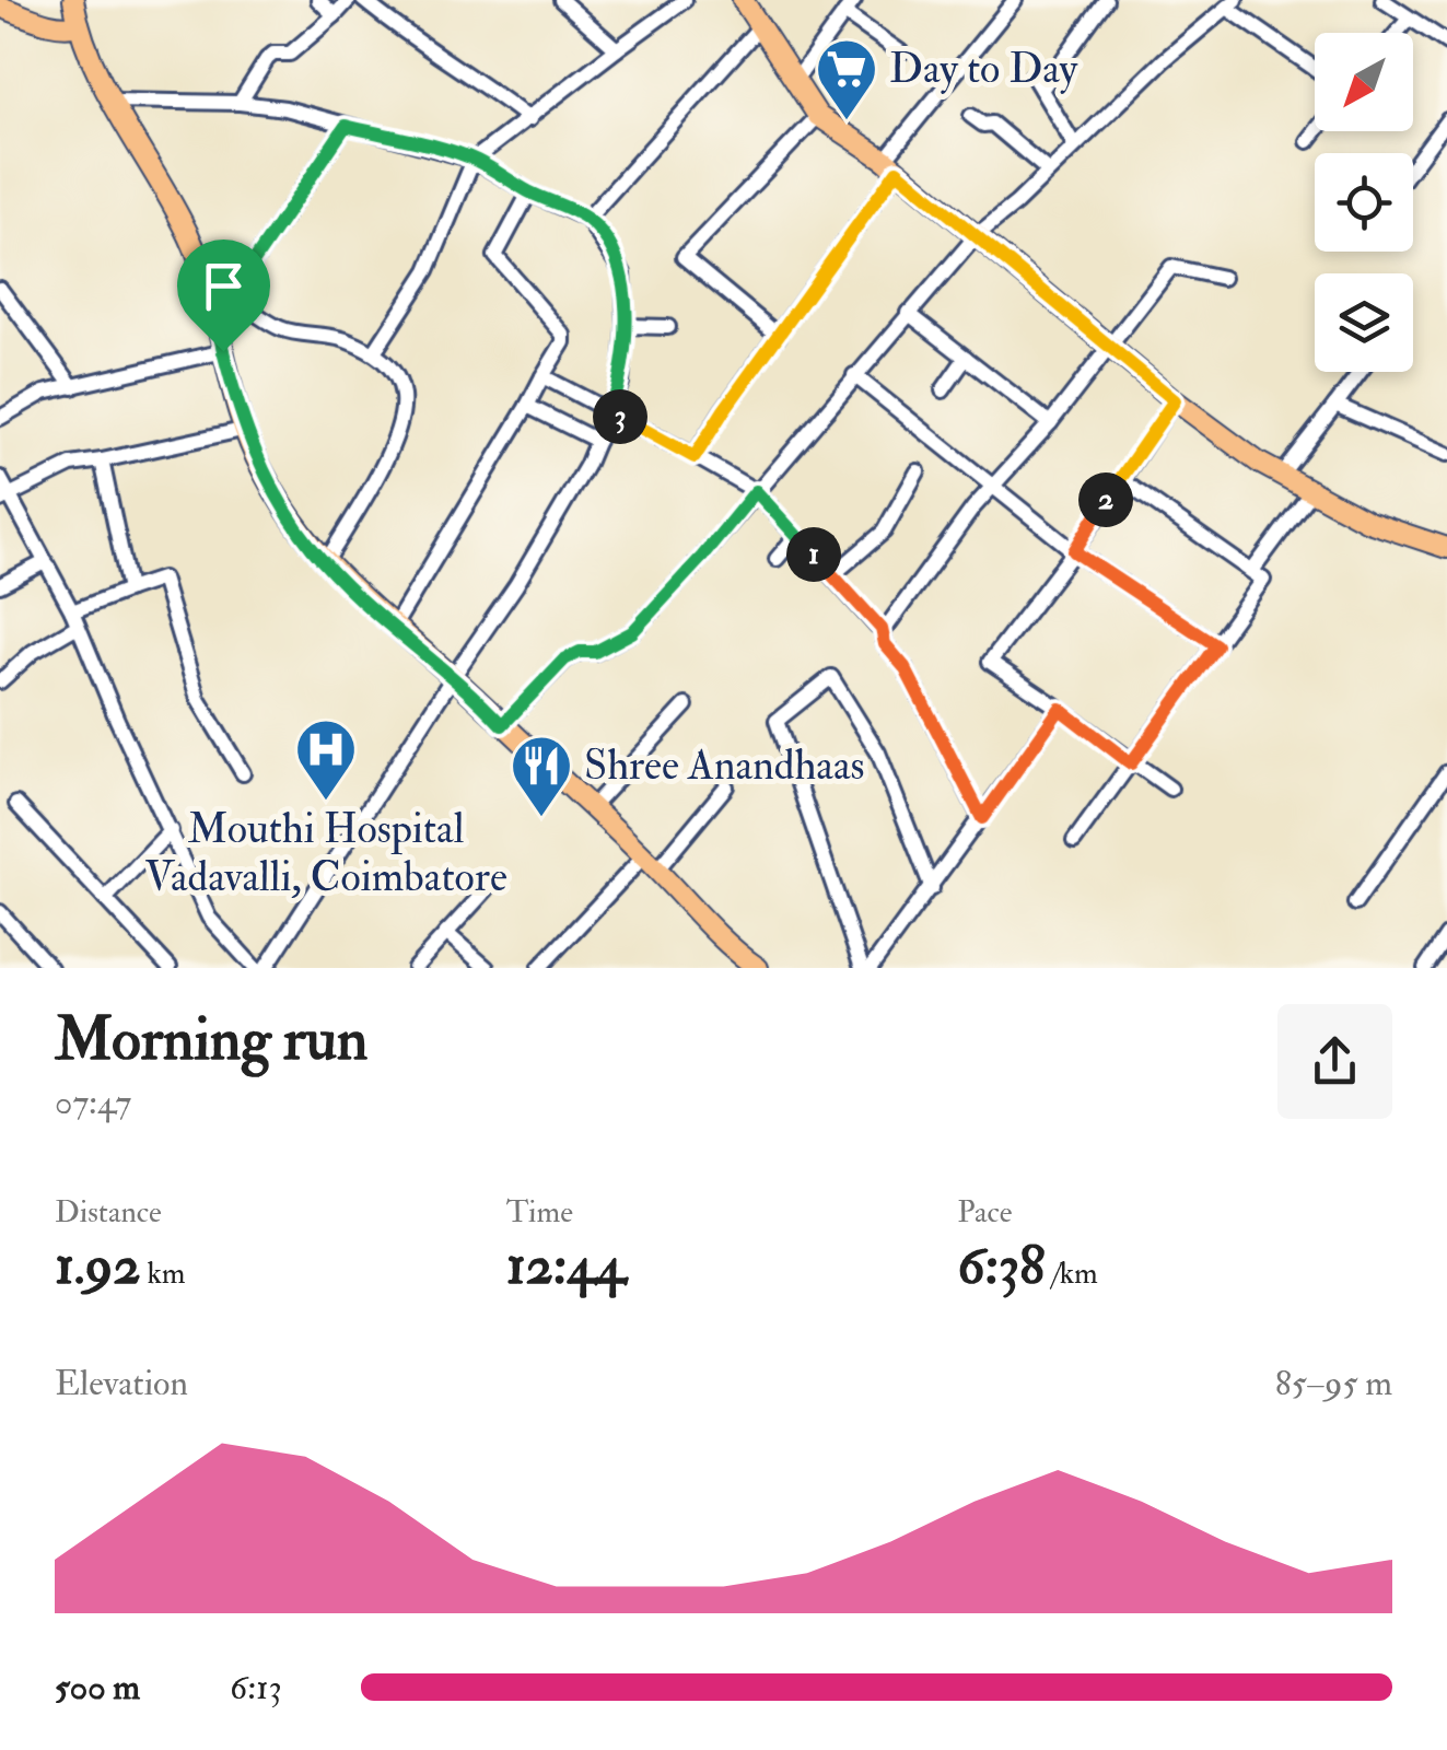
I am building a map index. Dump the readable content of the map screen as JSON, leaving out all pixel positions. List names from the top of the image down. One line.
{"places":{"supermarket":["Day to Day"],"hospital":["Mouthi Hospital Vadavalli, Coimbatore"],"restaurant":["Shree Anandhaas"]},"north":"bottom left","page":{"pins":["3","2","1"],"heading":["Morning run","07:47"],"stats":[["Distance","1.92 km"],["Time","12:44"],["Pace","6:38 /km"]],"chart":["Elevation","85–95 m"],"list":[{"name":"500 m","note":"6:13"}]}}
